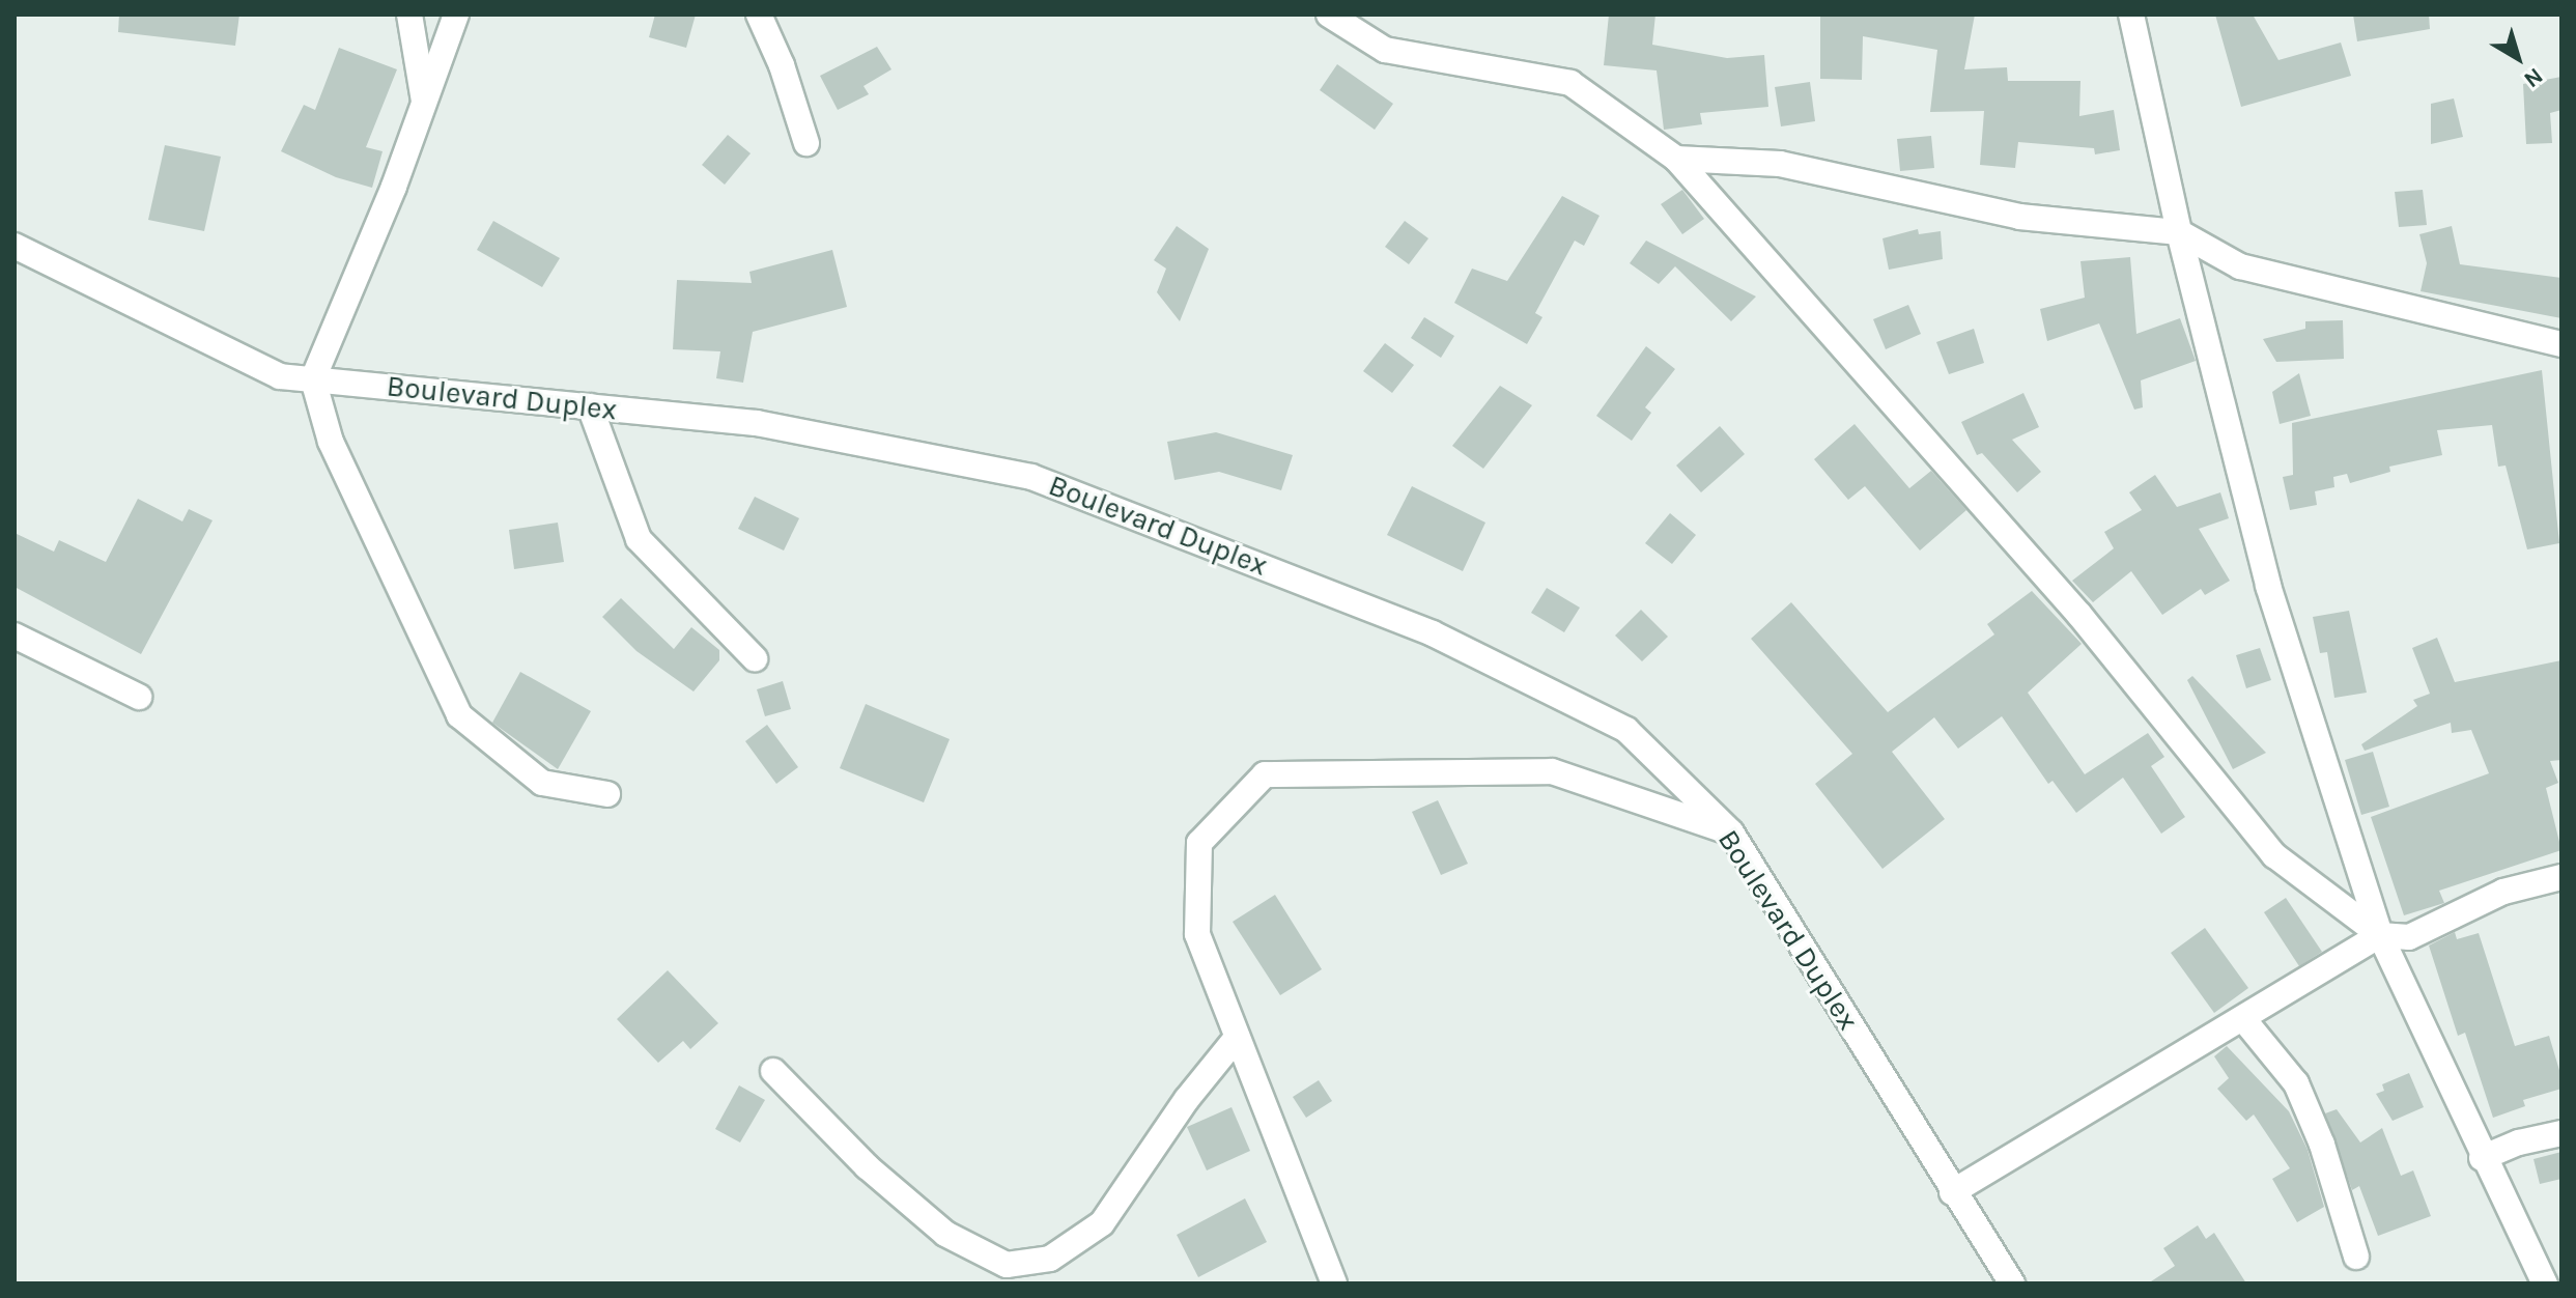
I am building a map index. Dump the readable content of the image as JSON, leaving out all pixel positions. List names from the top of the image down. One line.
{"streets":{"street":["Boulevard Duplex"]},"north":"bottom right"}
